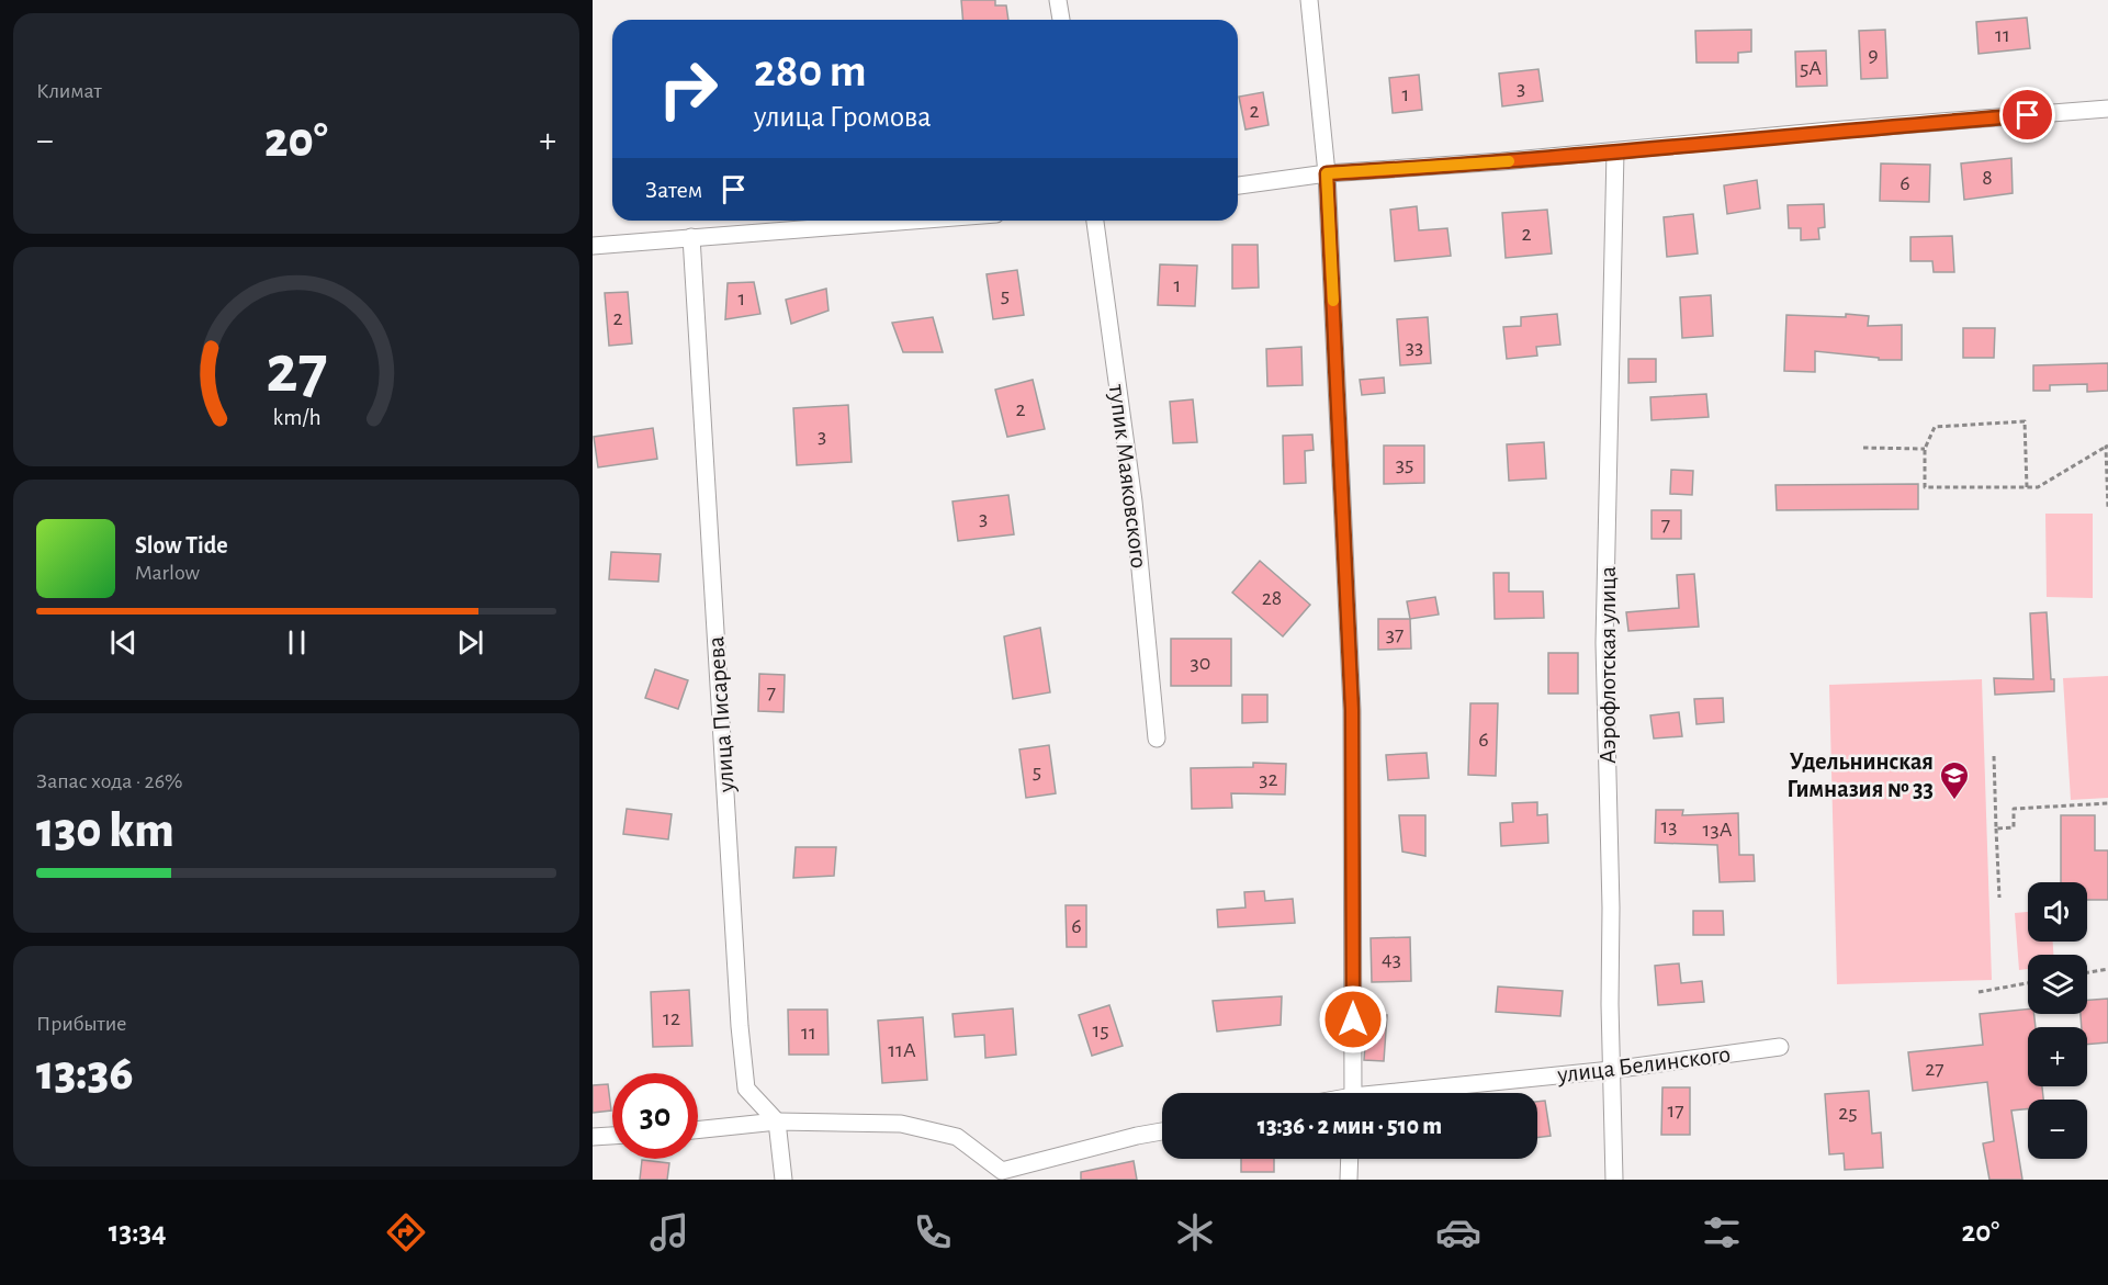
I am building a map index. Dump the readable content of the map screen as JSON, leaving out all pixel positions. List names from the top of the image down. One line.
{"streets":{"street":["тупик Маяковского","Аэрофлотская улица","улица Писарева","улица Белинского"]},"crossings":[["Аэрофлотская улица","улица Белинского"]],"places":{"school or university":["Удельнинская Гимназия № 33"]},"house_numbers":["11","9","5А","3","1","2","8","6","2","1","5","1","2","33","2","3","35","3","7","28","37","30","7","6","5","32","13","13А","6","43","12","15","11","11А","27","17","25"],"page":{"tile":["Климат",["Запас хода · 26%","130 km"],["Прибытие","13:36"]],"turn":["280 m","улица Громова"],"heat":["−","20°","+"],"then":"Затем","song":["Slow Tide","Marlow"],"map_buttons":["+","−"],"limit":"30","trip":"13:36 · 2 мин · 510 m","tabs":["13:34","20°"],"gauge":["27","km/h"]}}
